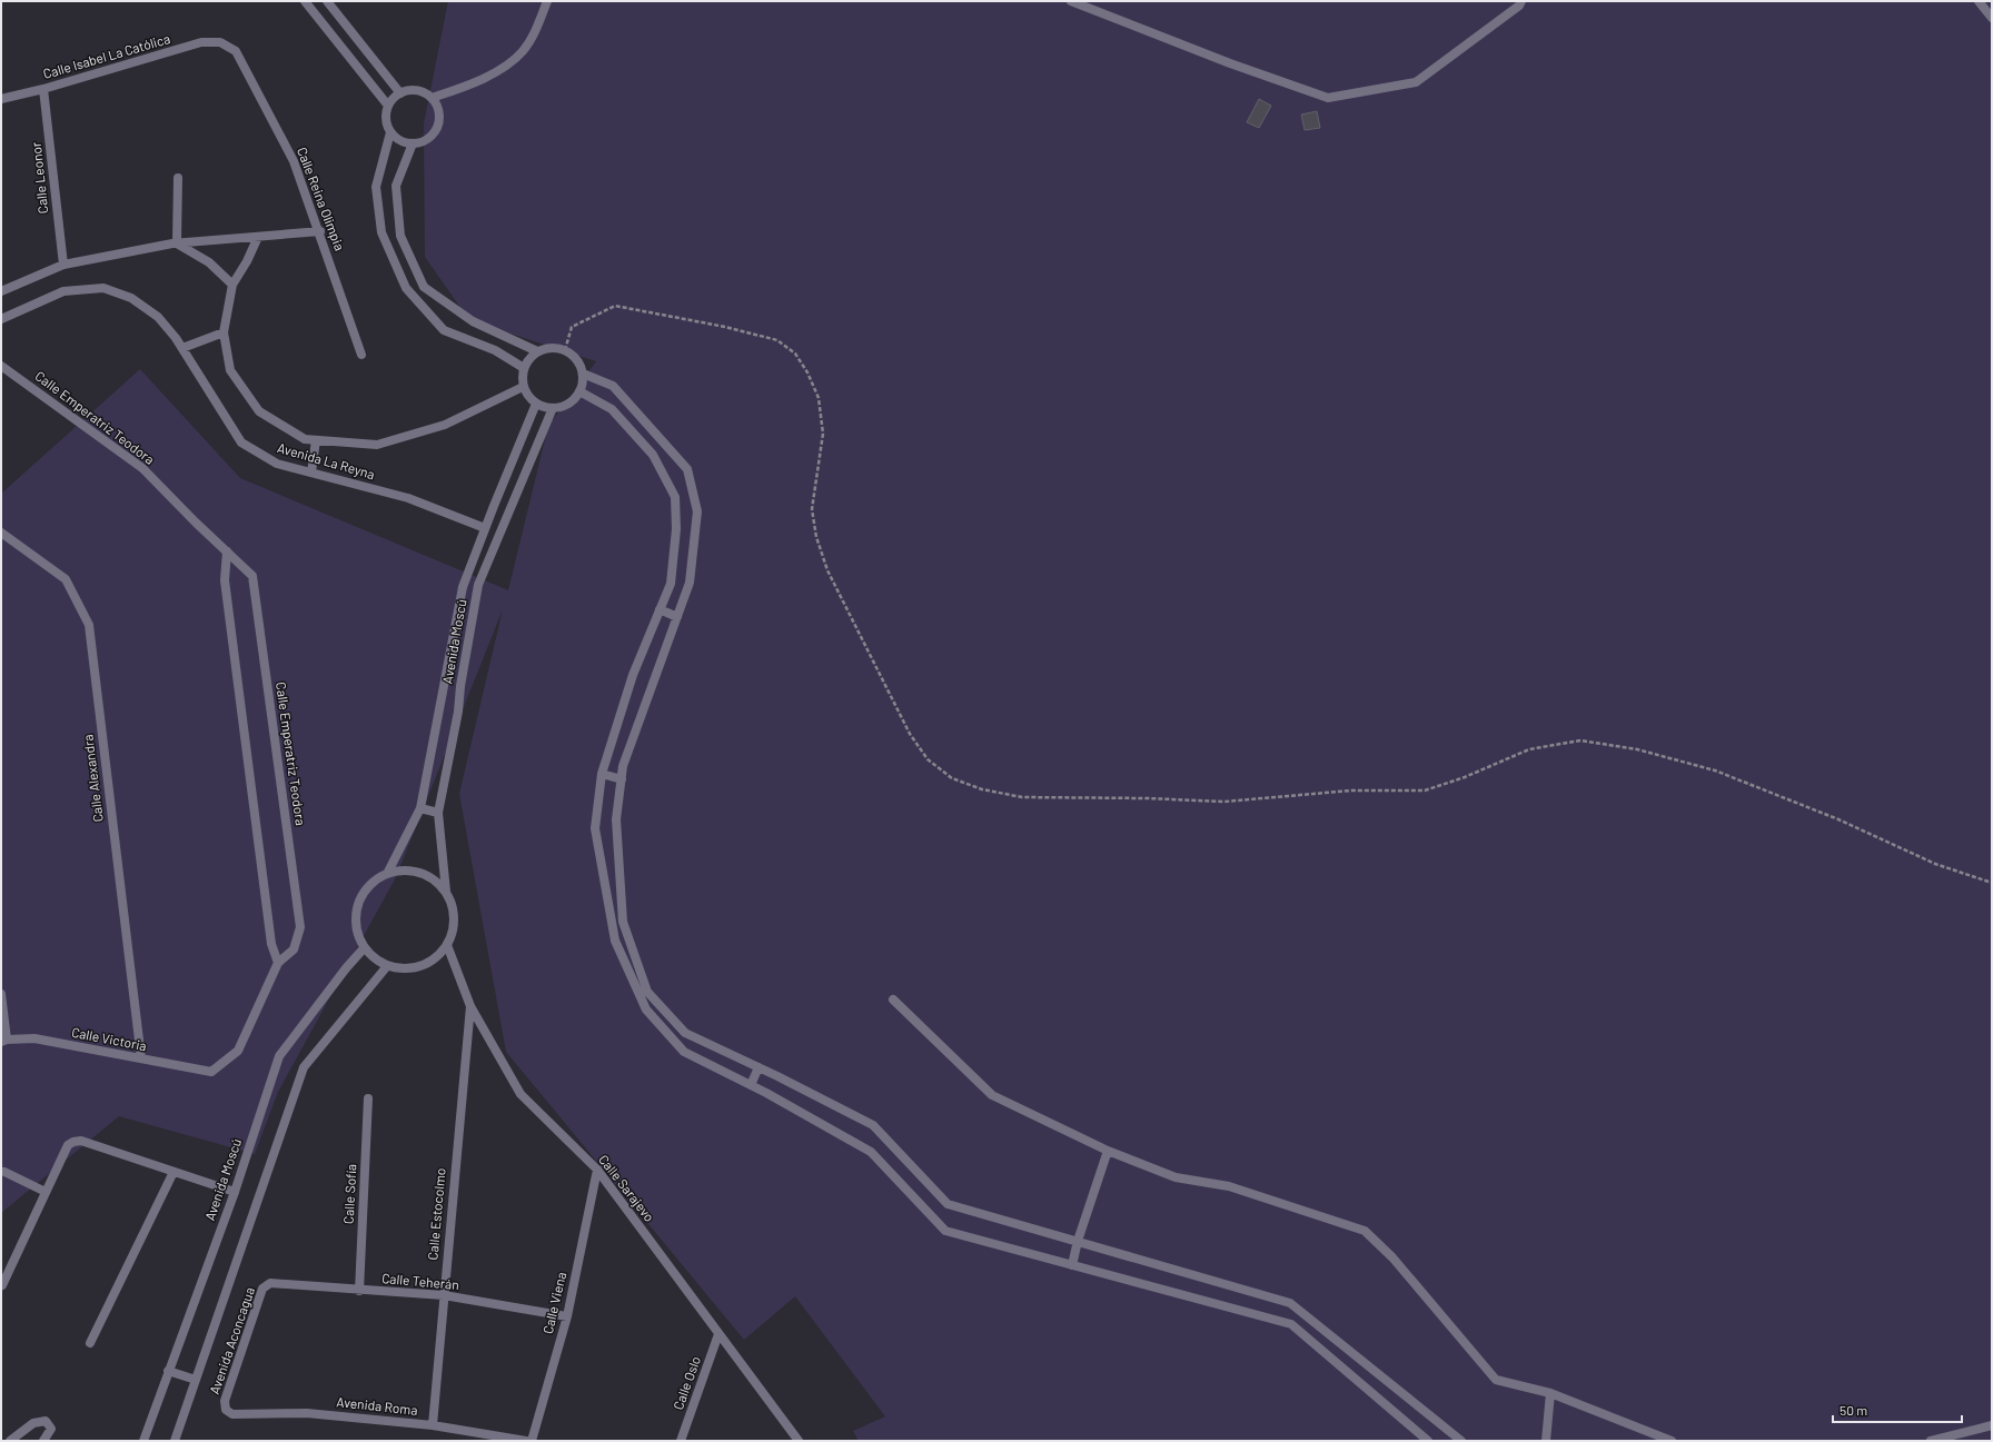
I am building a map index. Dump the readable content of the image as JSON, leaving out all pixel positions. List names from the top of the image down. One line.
{"streets":{"street":["Calle Isabel La Católica","Calle Leonor","Calle Reina Olimpia","Calle Emperatriz Teodora","Avenida La Reyna","Avenida Moscú","Calle Alexandra","Calle Victoria","Calle Sarajevo","Calle Sofía","Calle Estocolmo","Calle Teherán","Calle Viena","Avenida Aconcagua","Calle Oslo","Avenida Roma"]},"crossings":[["Calle Isabel La Católica","Calle Leonor"],["Calle Isabel La Católica","Calle Reina Olimpia"],["Calle Emperatriz Teodora","Calle Victoria"],["Avenida La Reyna","Avenida Moscú"],["Avenida Moscú","Calle Sarajevo"],["Calle Alexandra","Calle Victoria"],["Calle Sarajevo","Calle Estocolmo"],["Calle Sarajevo","Calle Viena"],["Calle Sarajevo","Calle Oslo"],["Calle Sofía","Calle Teherán"],["Calle Estocolmo","Calle Teherán"],["Calle Estocolmo","Avenida Roma"],["Calle Teherán","Calle Viena"],["Calle Teherán","Avenida Aconcagua"],["Avenida Aconcagua","Avenida Roma"]],"scale_bar":"50 m"}
